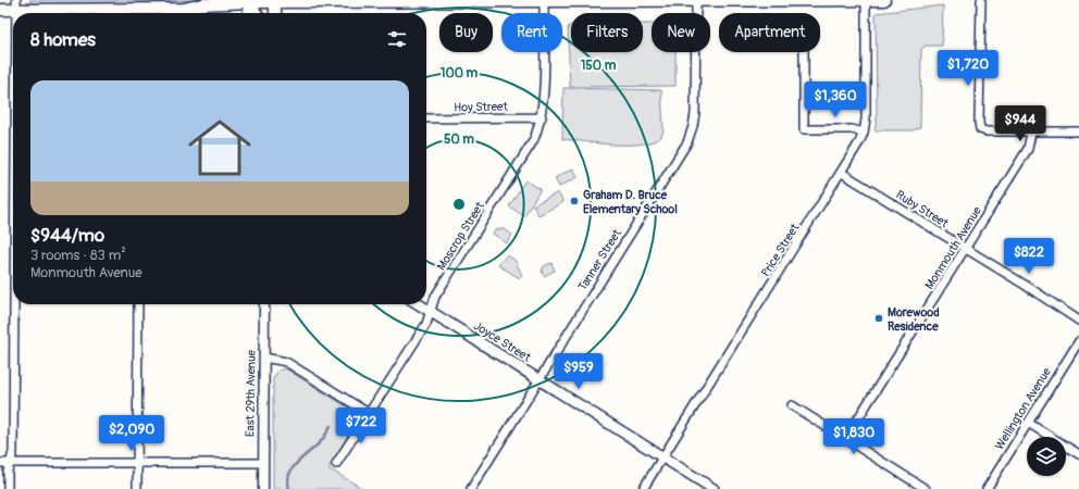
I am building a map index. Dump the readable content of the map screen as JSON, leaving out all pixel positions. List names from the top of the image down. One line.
{"streets":{"main road":["Joyce Street"],"street":["Hoy Street","Ruby Street","Moscrop Street","Monmouth Avenue","Price Street","Tanner Street","East 29th Avenue","Wellington Avenue"]},"crossings":[["Hoy Street","Moscrop Street"],["Ruby Street","Monmouth Avenue"],["Ruby Street","Price Street"],["Moscrop Street","Joyce Street"],["Price Street","Joyce Street"],["Tanner Street","Joyce Street"]],"places":["Graham D. Bruce Elementary School","Morewood Residence"],"page":{"chip":["Buy","Rent","Filters","New","Apartment"],"heading":"8 homes","price":["$1,720","$1,360","$944","$822","$959","$722","$2,090","$1,830"],"list":[{"name":"$944/mo","note":"3 rooms · 83 m² · Monmouth Avenue"}]},"rings":["150 m","100 m","50 m"]}
